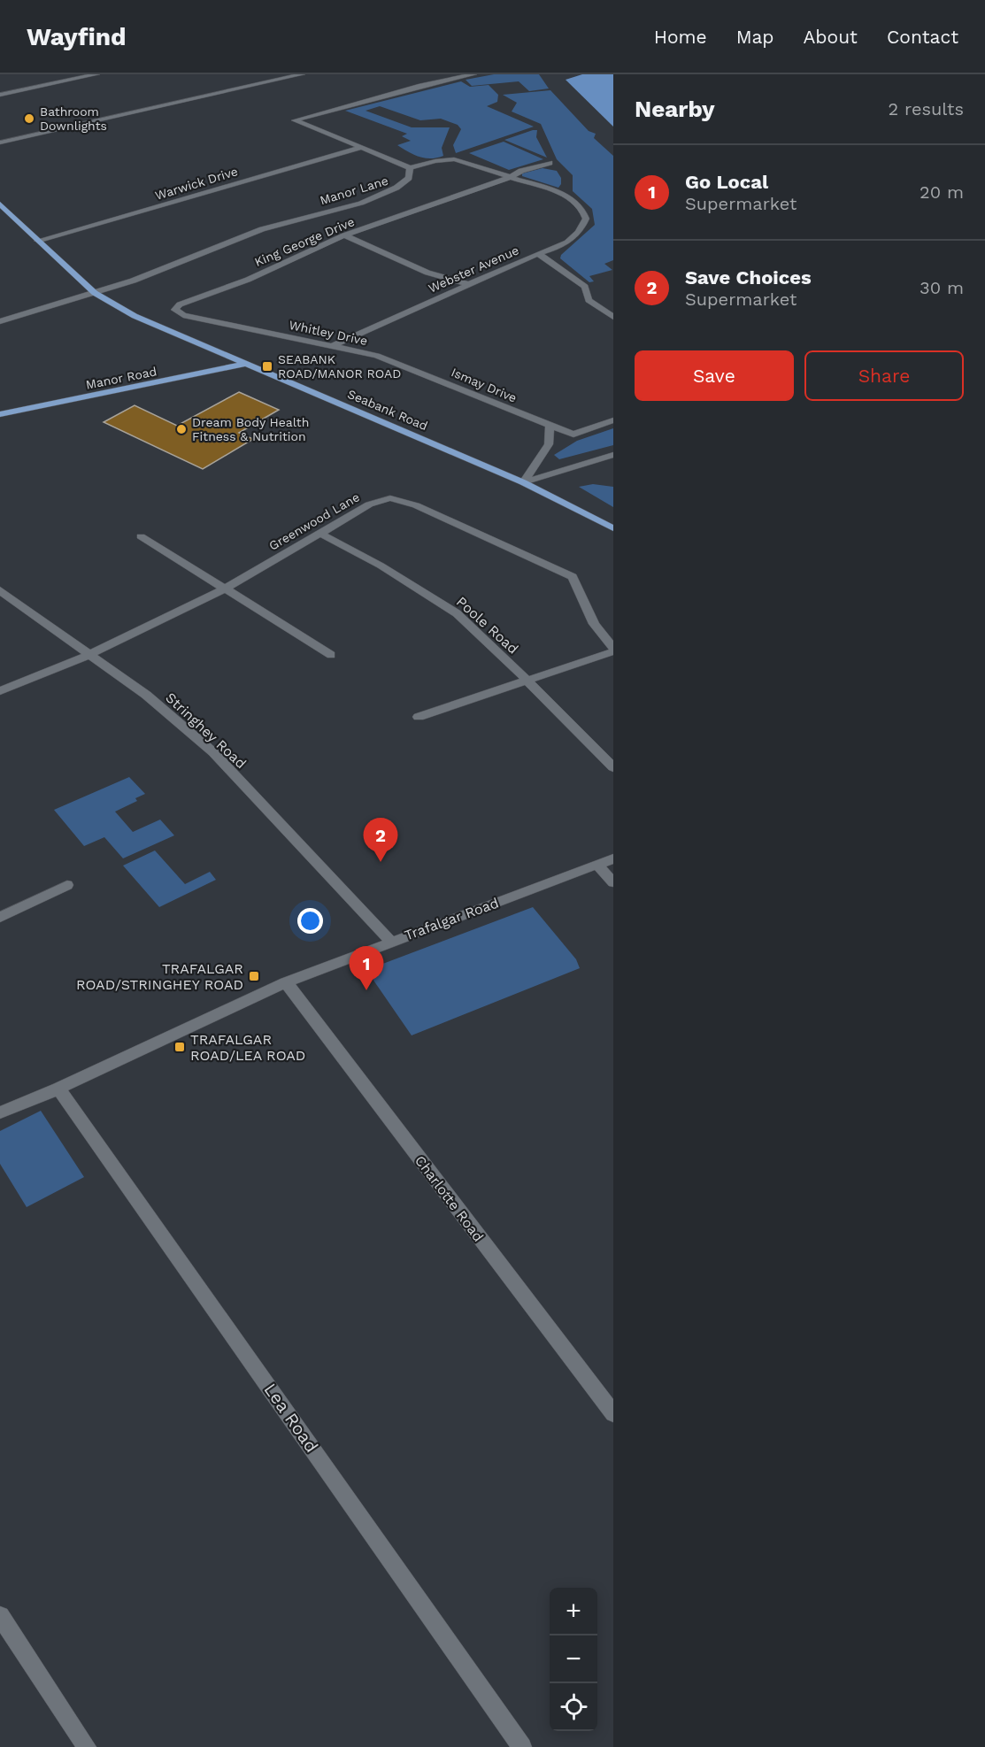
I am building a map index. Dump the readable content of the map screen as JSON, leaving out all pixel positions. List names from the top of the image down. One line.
{"streets":{"main road":["Manor Road","Seabank Road"],"street":["Warwick Drive","Manor Lane","King George Drive","Webster Avenue","Whitley Drive","Ismay Drive","Greenwood Lane","Poole Road","Stringhey Road","Trafalgar Road","Charlotte Road","Lea Road"]},"crossings":[["Warwick Drive","Manor Lane"],["Warwick Drive","Seabank Road"],["Manor Lane","Seabank Road"],["King George Drive","Webster Avenue"],["King George Drive","Whitley Drive"],["Webster Avenue","Whitley Drive"],["Whitley Drive","Ismay Drive"],["Manor Road","Seabank Road"],["Greenwood Lane","Poole Road"],["Greenwood Lane","Stringhey Road"],["Stringhey Road","Trafalgar Road"],["Trafalgar Road","Charlotte Road"],["Trafalgar Road","Lea Road"]],"places":{"other":["Bathroom Downlights","Dream Body Health Fitness & Nutrition"],"transit":["SEABANK ROAD/MANOR ROAD","TRAFALGAR ROAD/STRINGHEY ROAD","TRAFALGAR ROAD/LEA ROAD"]},"page":{"header":"Wayfind","nav":["Home","Map","About","Contact"],"heading":["Nearby","2 results"],"list":[{"mark":"1","name":"Go Local","note":"Supermarket","value":"20 m"},{"mark":"2","name":"Save Choices","note":"Supermarket","value":"30 m"}],"buttons":["Save","Share"],"pins":["2","1"],"map_buttons":["+","−"]}}
